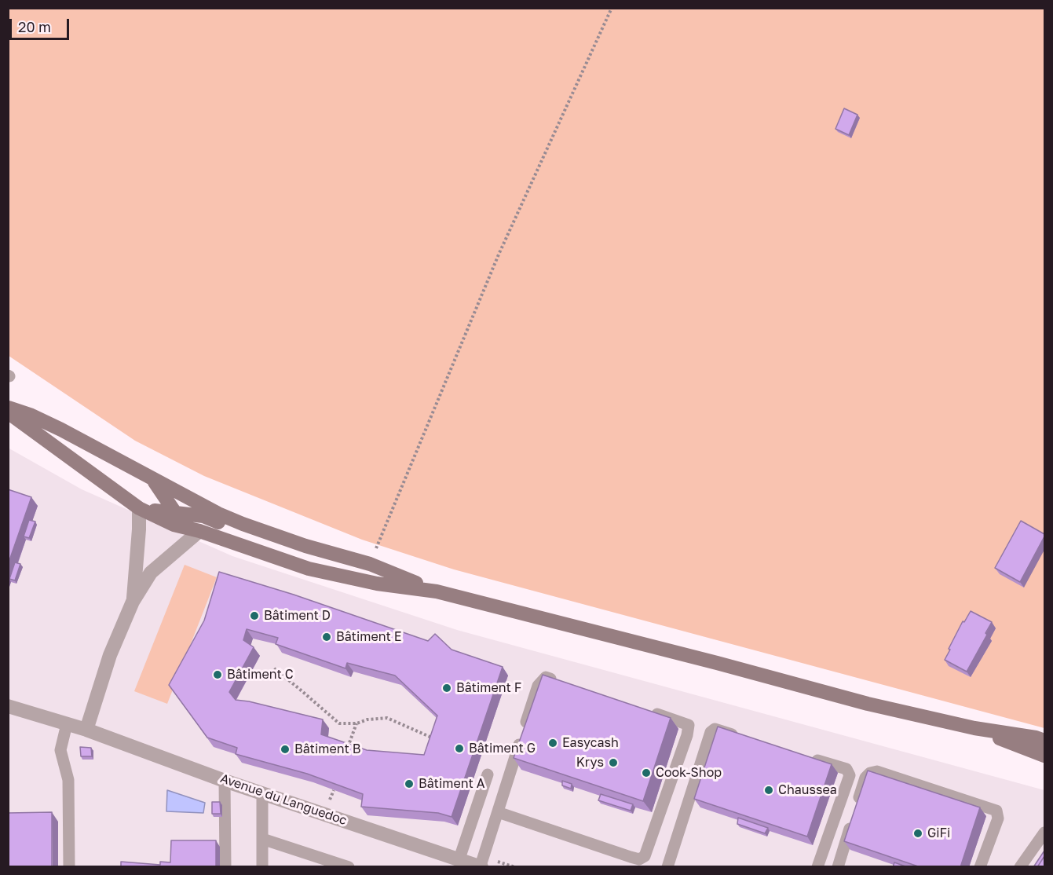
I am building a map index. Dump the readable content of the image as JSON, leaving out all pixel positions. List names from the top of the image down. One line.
{"streets":{"street":["Avenue du Languedoc"]},"places":["Bâtiment D","Bâtiment E","Bâtiment C","Bâtiment F","Easycash","Bâtiment G","Bâtiment B","Krys","Cook-Shop","Bâtiment A","Chaussea","GiFi"],"scale_bar":"20 m"}
